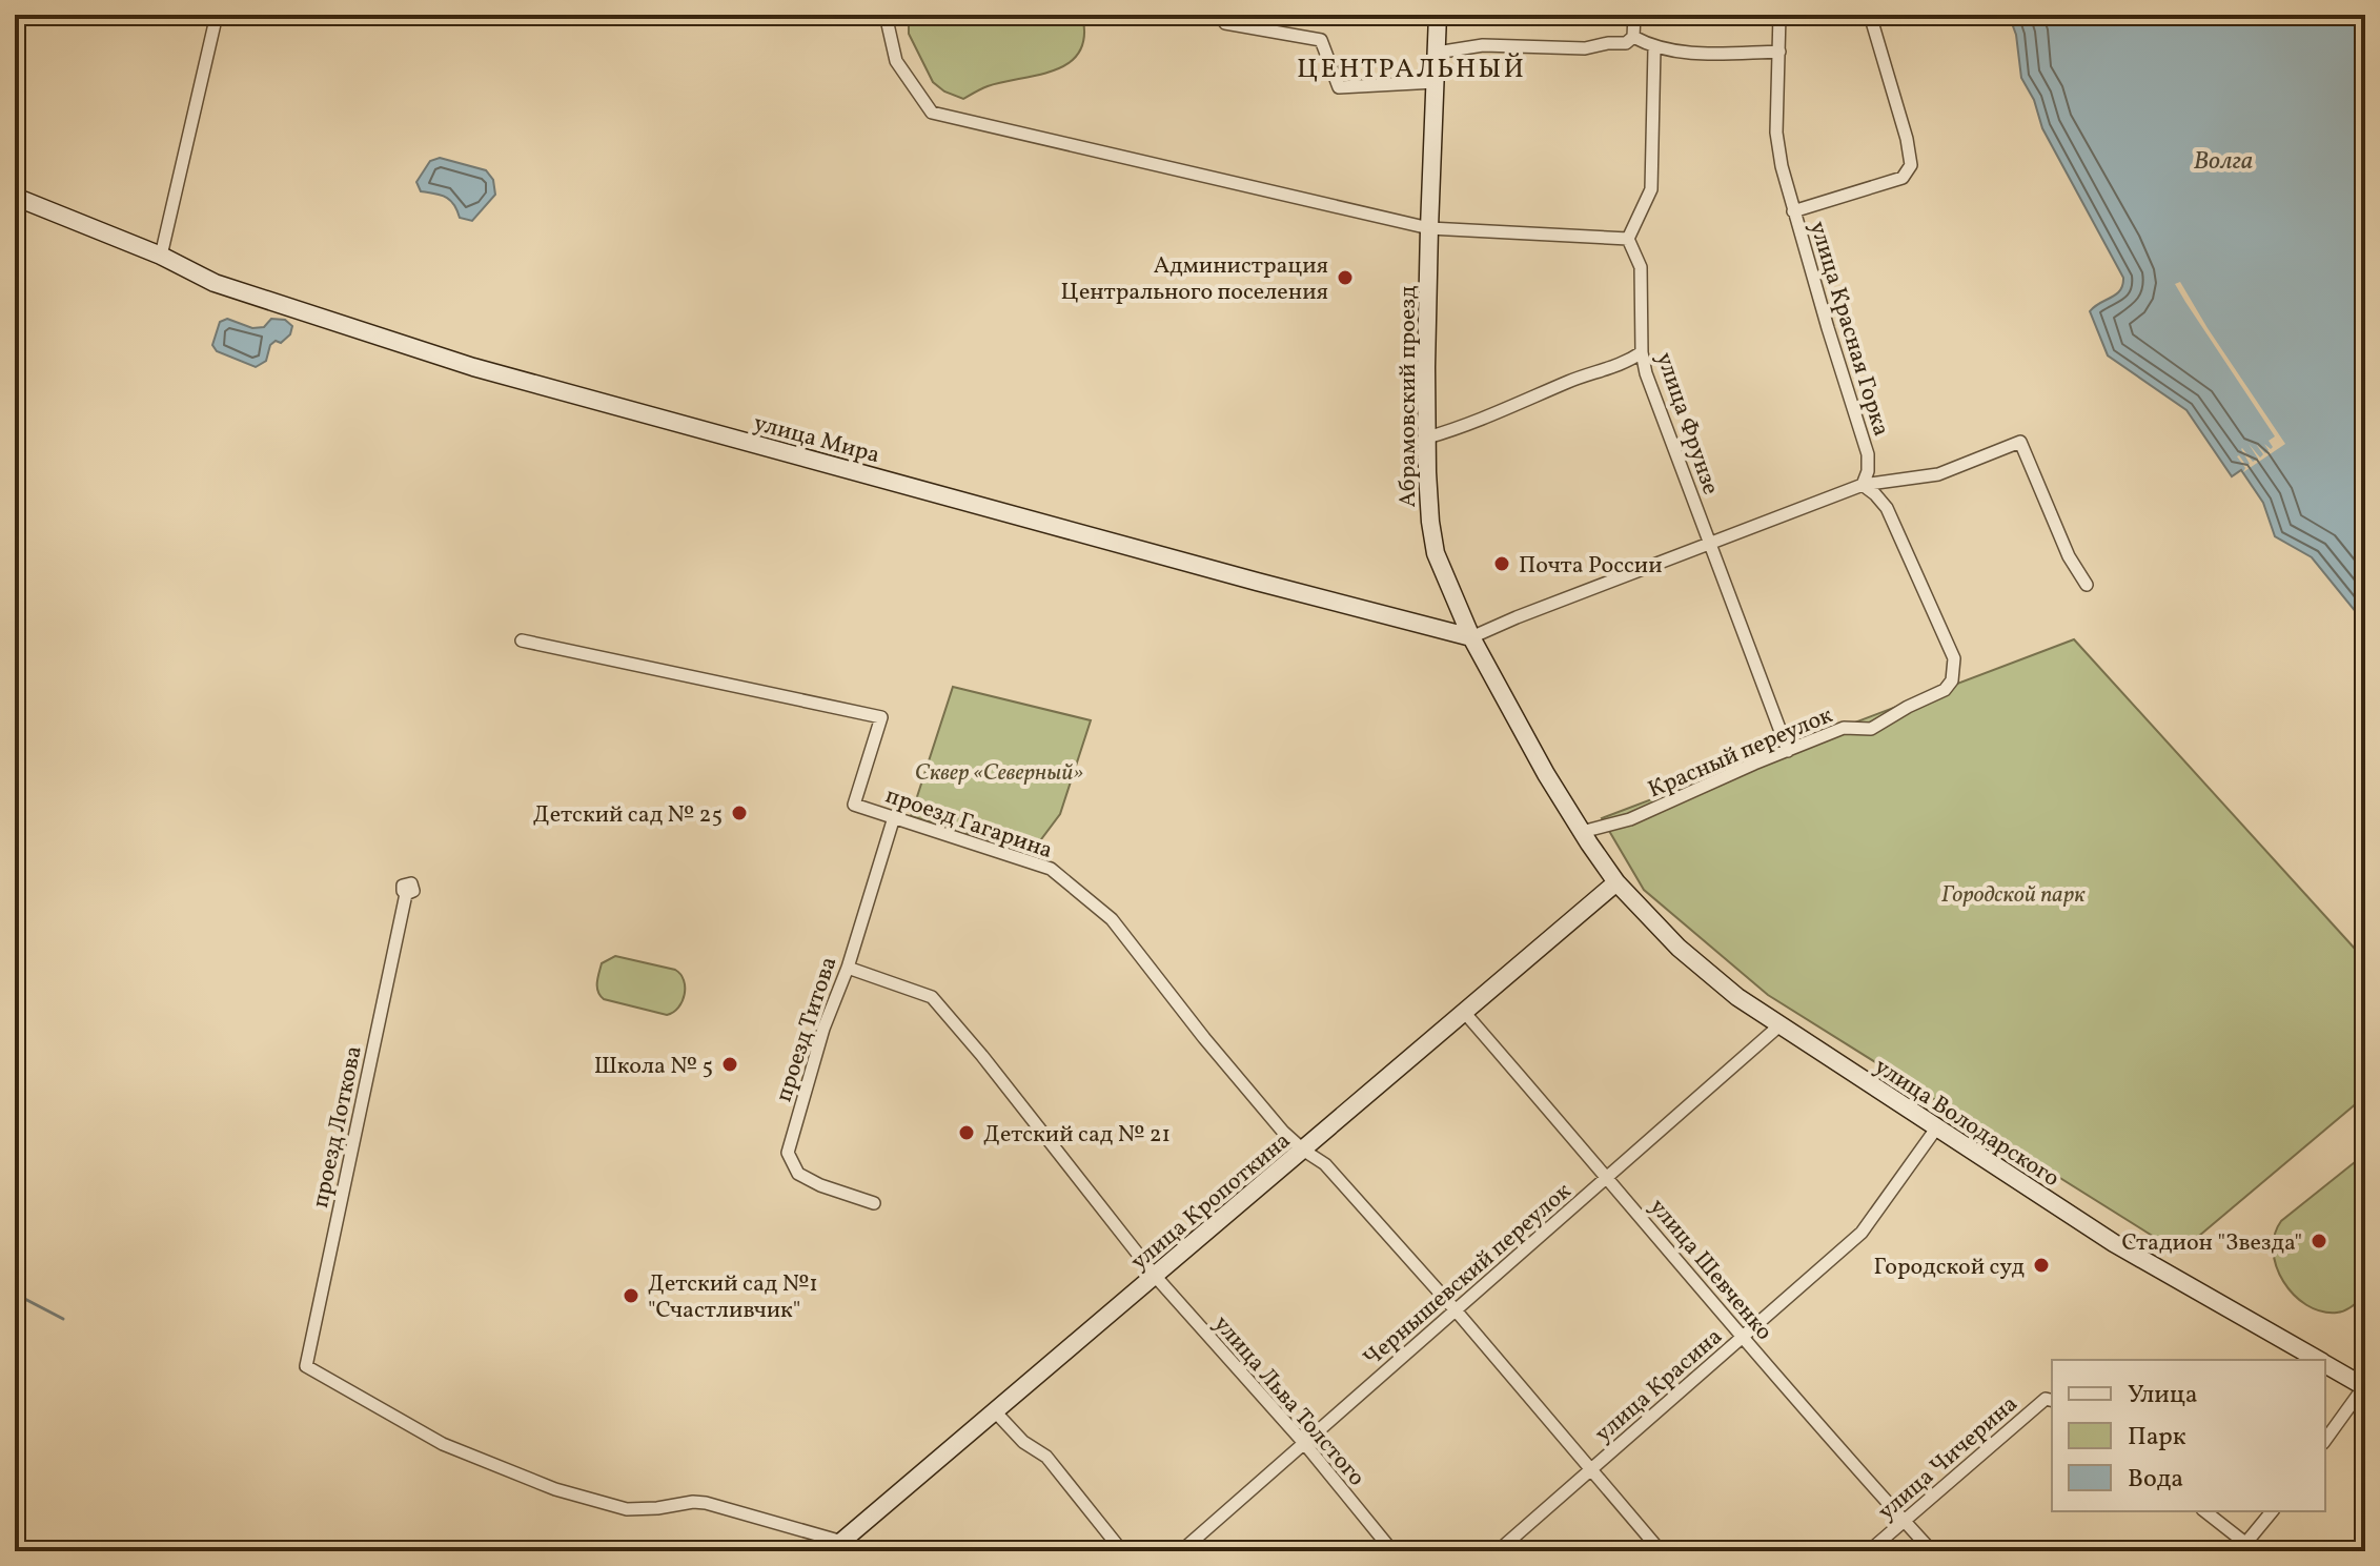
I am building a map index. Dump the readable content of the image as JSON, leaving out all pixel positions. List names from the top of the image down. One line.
{"streets":{"street":["улица Красная Горка","Абрамовский проезд","улица Фрунзе","улица Мира","Красный переулок","проезд Гагарина","проезд Титова","улица Володарского","проезд Лоткова","улица Кропоткина","улица Шевченко","Чернышевский переулок","улица Красина","улица Льва Толстого","улица Чичерина"]},"crossings":[["улица Красная Горка","Красный переулок"],["Абрамовский проезд","улица Мира"],["Абрамовский проезд","Красный переулок"],["Абрамовский проезд","улица Володарского"],["Абрамовский проезд","улица Кропоткина"],["улица Фрунзе","Красный переулок"],["проезд Гагарина","проезд Титова"],["проезд Гагарина","улица Кропоткина"],["проезд Гагарина","Чернышевский переулок"],["проезд Гагарина","улица Красина"],["проезд Титова","улица Льва Толстого"],["улица Володарского","улица Кропоткина"],["улица Володарского","Чернышевский переулок"],["улица Володарского","улица Красина"],["проезд Лоткова","улица Кропоткина"],["улица Кропоткина","улица Шевченко"],["улица Кропоткина","улица Льва Толстого"],["улица Шевченко","Чернышевский переулок"],["улица Шевченко","улица Красина"],["улица Шевченко","улица Чичерина"],["Чернышевский переулок","улица Льва Толстого"]],"districts":["ЦЕНТРАЛЬНЫЙ"],"water":["Волга"],"parks":["Сквер «Северный»","Городской парк"],"places":["Администрация Центрального поселения","Почта России","Детский сад № 25","Школа № 5","Детский сад № 21","Стадион \"Звезда\"","Городской суд","Детский сад №1 \"Счастливчик\""],"legend":["Улица","Парк","Вода"]}
